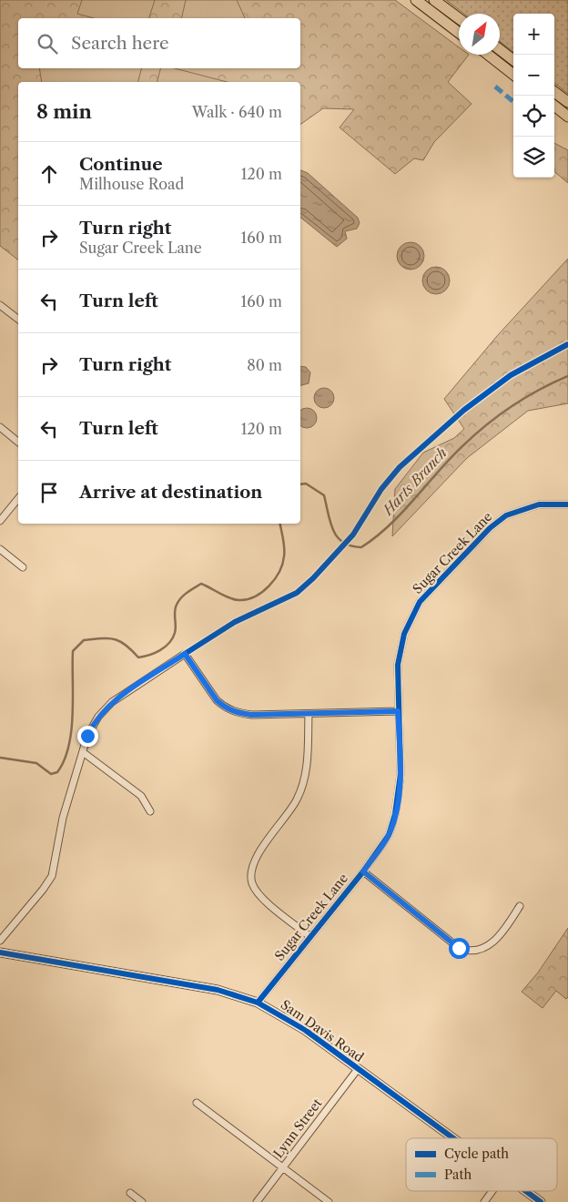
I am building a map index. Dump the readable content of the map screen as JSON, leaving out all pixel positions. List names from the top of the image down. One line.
{"streets":{"street":["Sugar Creek Lane","Sam Davis Road","Lynn Street"]},"crossings":[["Sugar Creek Lane","Sam Davis Road"],["Sam Davis Road","Lynn Street"]],"water":["Harts Branch"],"legend":["Cycle path","Path"],"north":"top right","page":{"map_buttons":["+","−"],"search":"Search here","heading":["8 min","Walk · 640 m"],"list":[["Continue","Milhouse Road","120 m"],["Turn right","Sugar Creek Lane","160 m"],["Turn left","160 m"],["Turn right","80 m"],["Turn left","120 m"],"Arrive at destination"]}}
